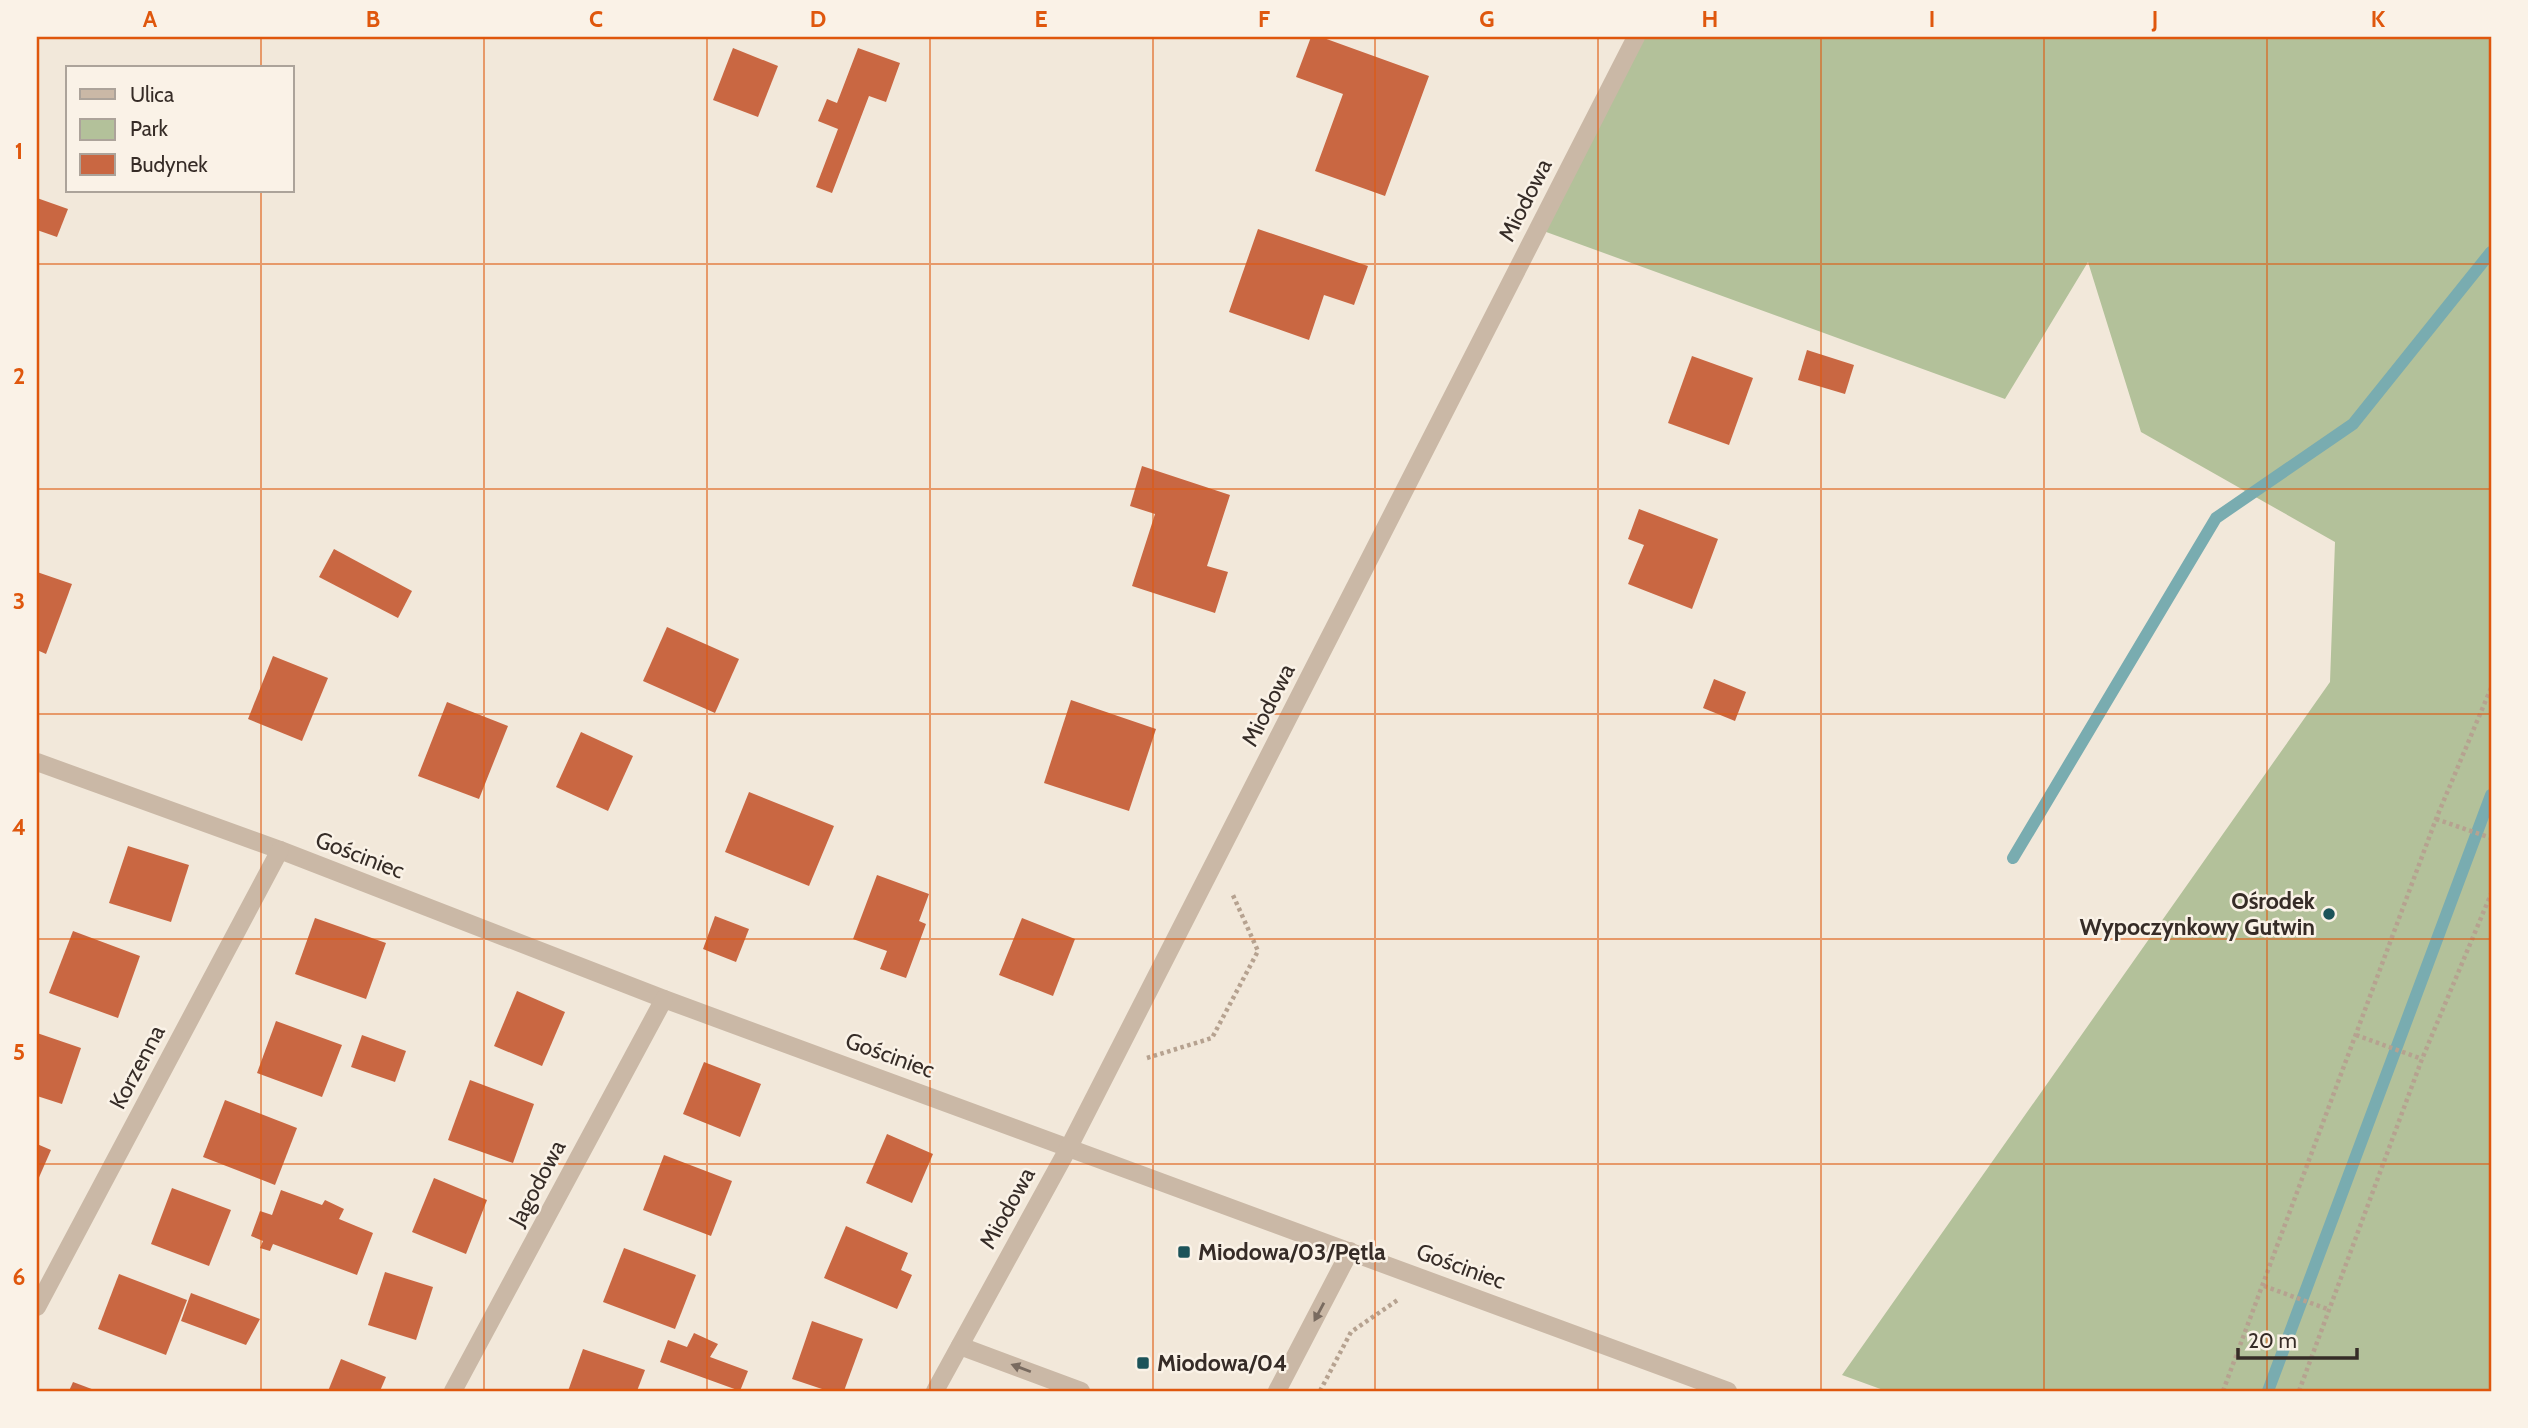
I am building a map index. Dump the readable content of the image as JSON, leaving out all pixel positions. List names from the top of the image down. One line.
{"streets":{"street":["Miodowa","Gościniec","Korzenna","Jagodowa"]},"crossings":[["Miodowa","Gościniec"],["Gościniec","Korzenna"],["Gościniec","Jagodowa"]],"places":{"other":["Ośrodek Wypoczynkowy Gutwin"],"transit":["Miodowa/03/Pętla","Miodowa/04"]},"legend":["Ulica","Park","Budynek"],"scale_bar":"20 m","grid":{"columns":["A","B","C","D","E","F","G","H","I","J","K"],"rows":["1","2","3","4","5","6"]}}
